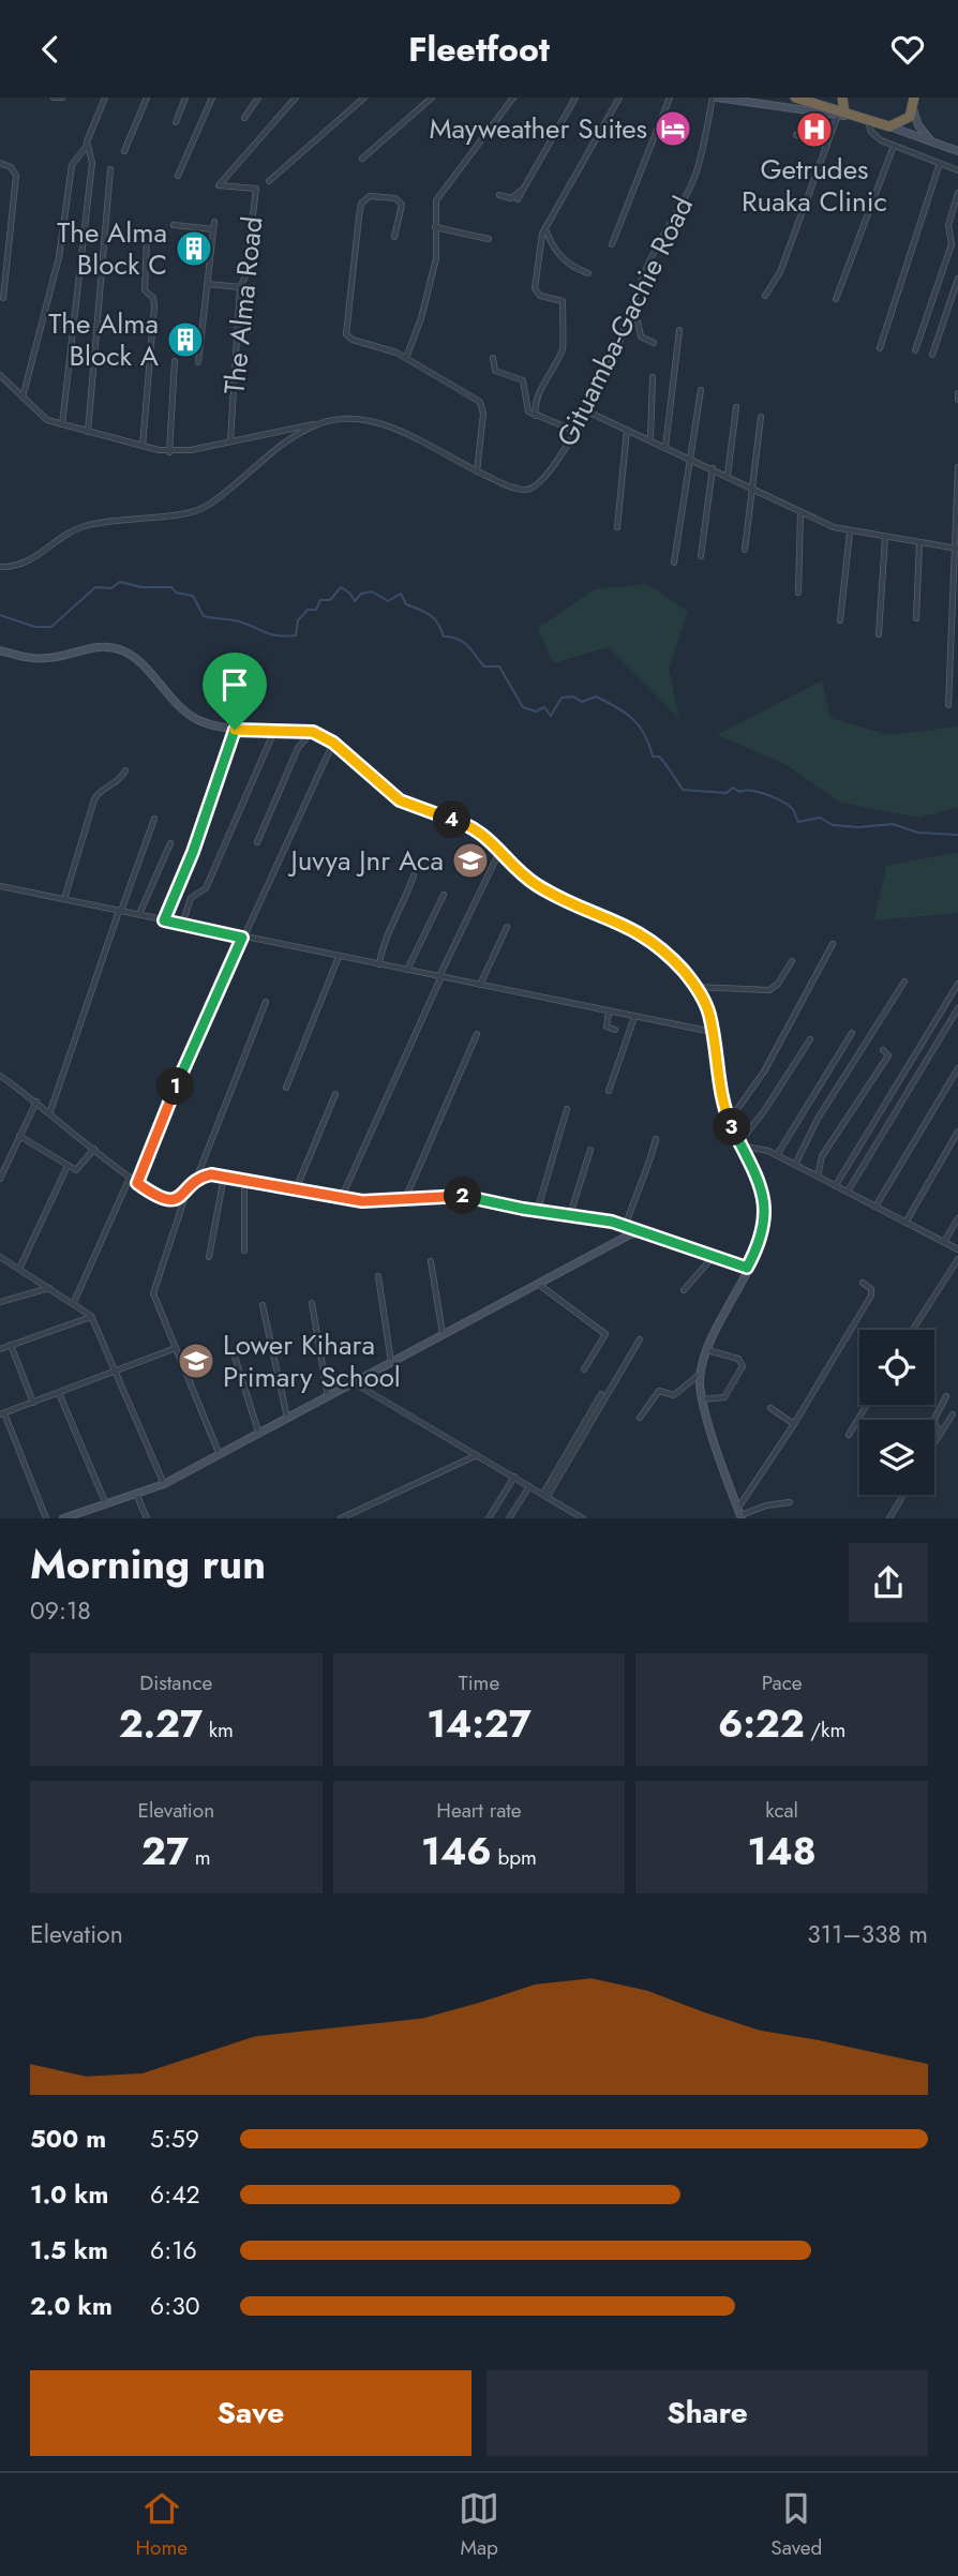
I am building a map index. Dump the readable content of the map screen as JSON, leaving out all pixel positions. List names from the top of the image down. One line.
{"streets":{"street":["The Alma Road","Gituamba-Gachie Road"]},"places":{"hotel":["Mayweather Suites"],"hospital":["Getrudes Ruaka Clinic"],"building":["The Alma Block C","The Alma Block A"],"school or university":["Juvya Jnr Aca","Lower Kihara Primary School"]},"page":{"header":"Fleetfoot","pins":["4","1","3","2"],"heading":["Morning run","09:18"],"stats":[["Distance","2.27 km"],["Time","14:27"],["Pace","6:22 /km"],["Elevation","27 m"],["Heart rate","146 bpm"],["kcal","148"]],"chart":["Elevation","311–338 m"],"list":[{"name":"500 m","note":"5:59"},{"name":"1.0 km","note":"6:42"},{"name":"1.5 km","note":"6:16"},{"name":"2.0 km","note":"6:30"}],"buttons":["Save","Share"],"tabs":["Home","Map","Saved"]}}
